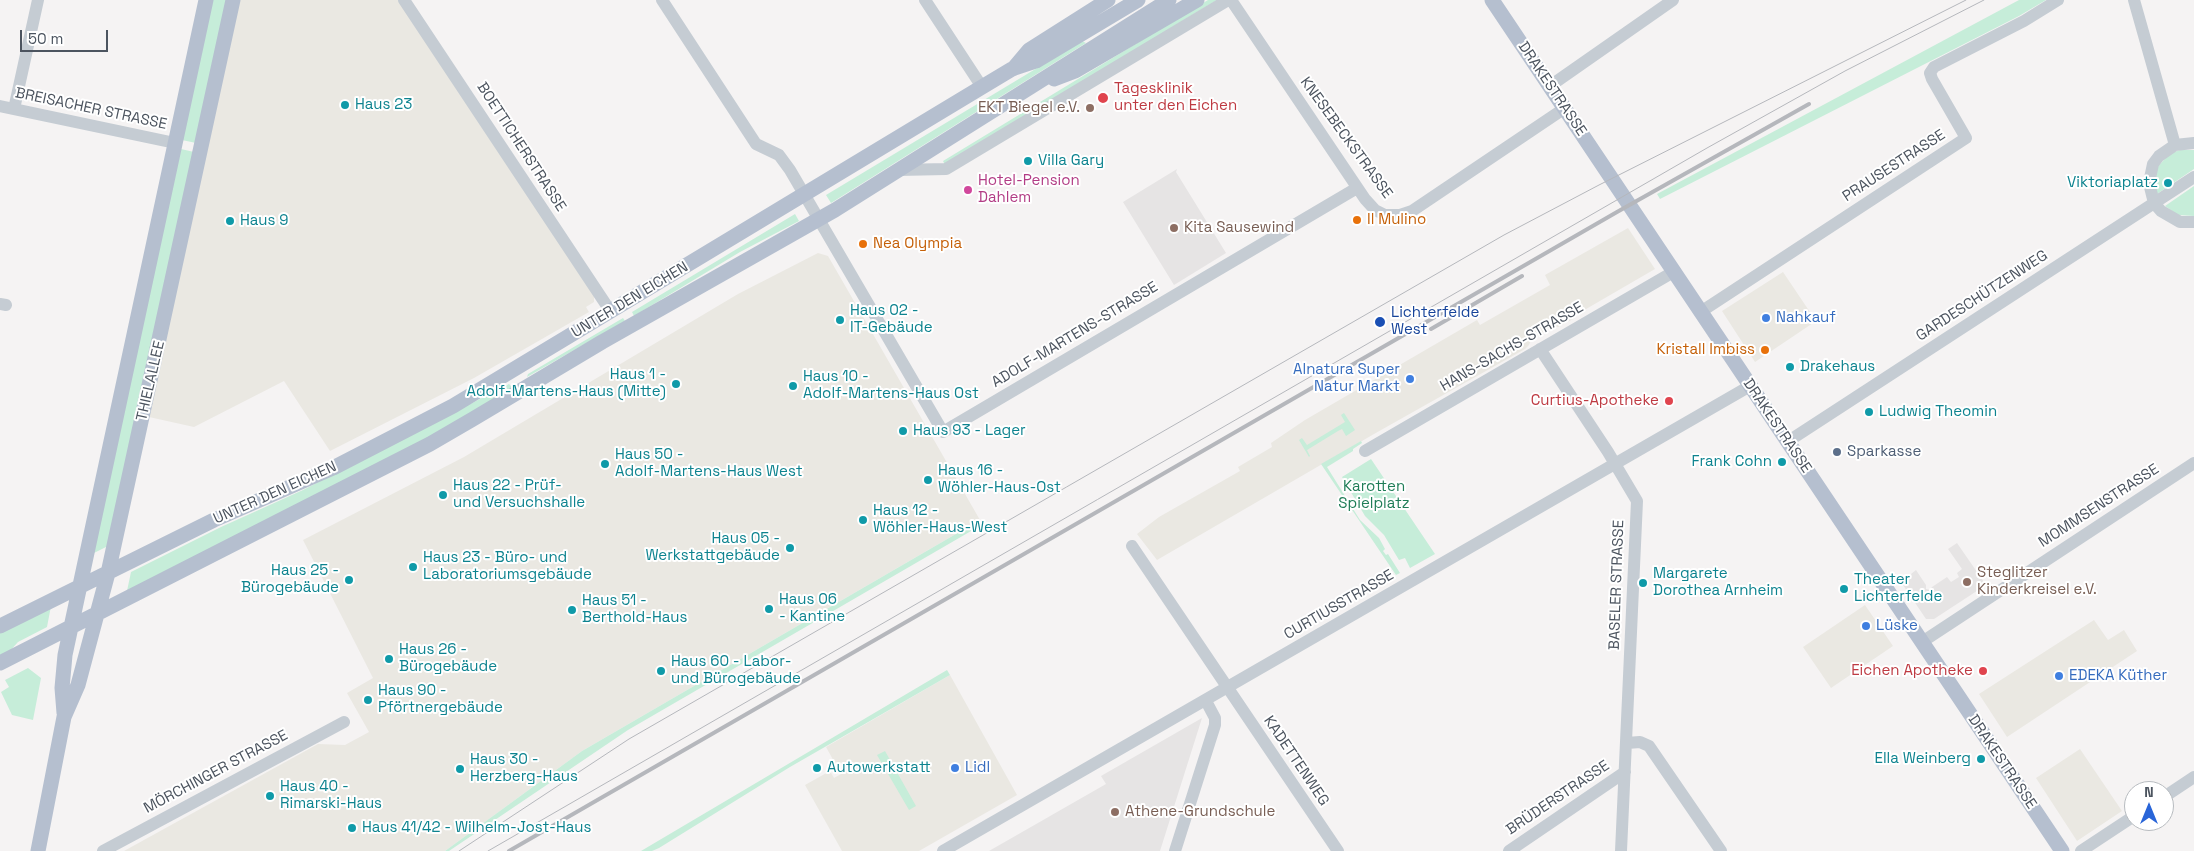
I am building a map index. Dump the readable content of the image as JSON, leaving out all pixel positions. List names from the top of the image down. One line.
{"streets":{"main road":["DRAKESTRASSE","UNTER DEN EICHEN","THIELALLEE"],"street":["BREISACHER STRASSE","KNESEBECKSTRASSE","BOETTICHERSTRASSE","PRAUSESTRASSE","GARDESCHÜTZENWEG","ADOLF-MARTENS-STRASSE","HANS-SACHS-STRASSE","MOMMSENSTRASSE","BASELER STRASSE","CURTIUSSTRASSE","KADETTENWEG","MÖRCHINGER STRASSE","BRÜDERSTRASSE"]},"crossings":[["DRAKESTRASSE","KNESEBECKSTRASSE"],["DRAKESTRASSE","PRAUSESTRASSE"],["DRAKESTRASSE","GARDESCHÜTZENWEG"],["DRAKESTRASSE","HANS-SACHS-STRASSE"],["DRAKESTRASSE","MOMMSENSTRASSE"],["DRAKESTRASSE","CURTIUSSTRASSE"],["BREISACHER STRASSE","THIELALLEE"],["KNESEBECKSTRASSE","ADOLF-MARTENS-STRASSE"],["BOETTICHERSTRASSE","UNTER DEN EICHEN"],["UNTER DEN EICHEN","ADOLF-MARTENS-STRASSE"],["UNTER DEN EICHEN","THIELALLEE"],["HANS-SACHS-STRASSE","BASELER STRASSE"],["BASELER STRASSE","CURTIUSSTRASSE"],["BASELER STRASSE","BRÜDERSTRASSE"],["CURTIUSSTRASSE","KADETTENWEG"]],"parks":["Karotten Spielplatz"],"places":["Tagesklinik unter den Eichen","Haus 23","EKT Biegel e.V.","Villa Gary","Viktoriaplatz","Hotel-Pension Dahlem","Il Mulino","Haus 9","Kita Sausewind","Nea Olympia","Nahkauf","Haus 02 - IT-Gebäude","Lichterfelde West","Kristall Imbiss","Drakehaus","Alnatura Super Natur Markt","Haus 1 - Adolf-Martens-Haus (Mitte)","Haus 10 - Adolf-Martens-Haus Ost","Curtius-Apotheke","Ludwig Theomin","Haus 93 - Lager","Sparkasse","Frank Cohn","Haus 50 - Adolf-Martens-Haus West","Haus 16 - Wöhler-Haus-Ost","Haus 22 - Prüf- und Versuchshalle","Haus 12 - Wöhler-Haus-West","Haus 05 - Werkstattgebäude","Haus 23 - Büro- und Laboratoriumsgebäude","Haus 25 - Bürogebäude","Steglitzer Kinderkreisel e.V.","Margarete Dorothea Arnheim","Theater Lichterfelde","Haus 06 - Kantine","Haus 51 - Berthold-Haus","Lüske","Haus 26 - Bürogebäude","Haus 60 - Labor- und Bürogebäude","Eichen Apotheke","EDEKA Küther","Haus 90 - Pförtnergebäude","Ella Weinberg","Autowerkstatt","Lidl","Haus 30 - Herzberg-Haus","Haus 40 - Rimarski-Haus","Athene-Grundschule","Haus 41/42 - Wilhelm-Jost-Haus"],"scale_bar":"50 m","north":"top"}
